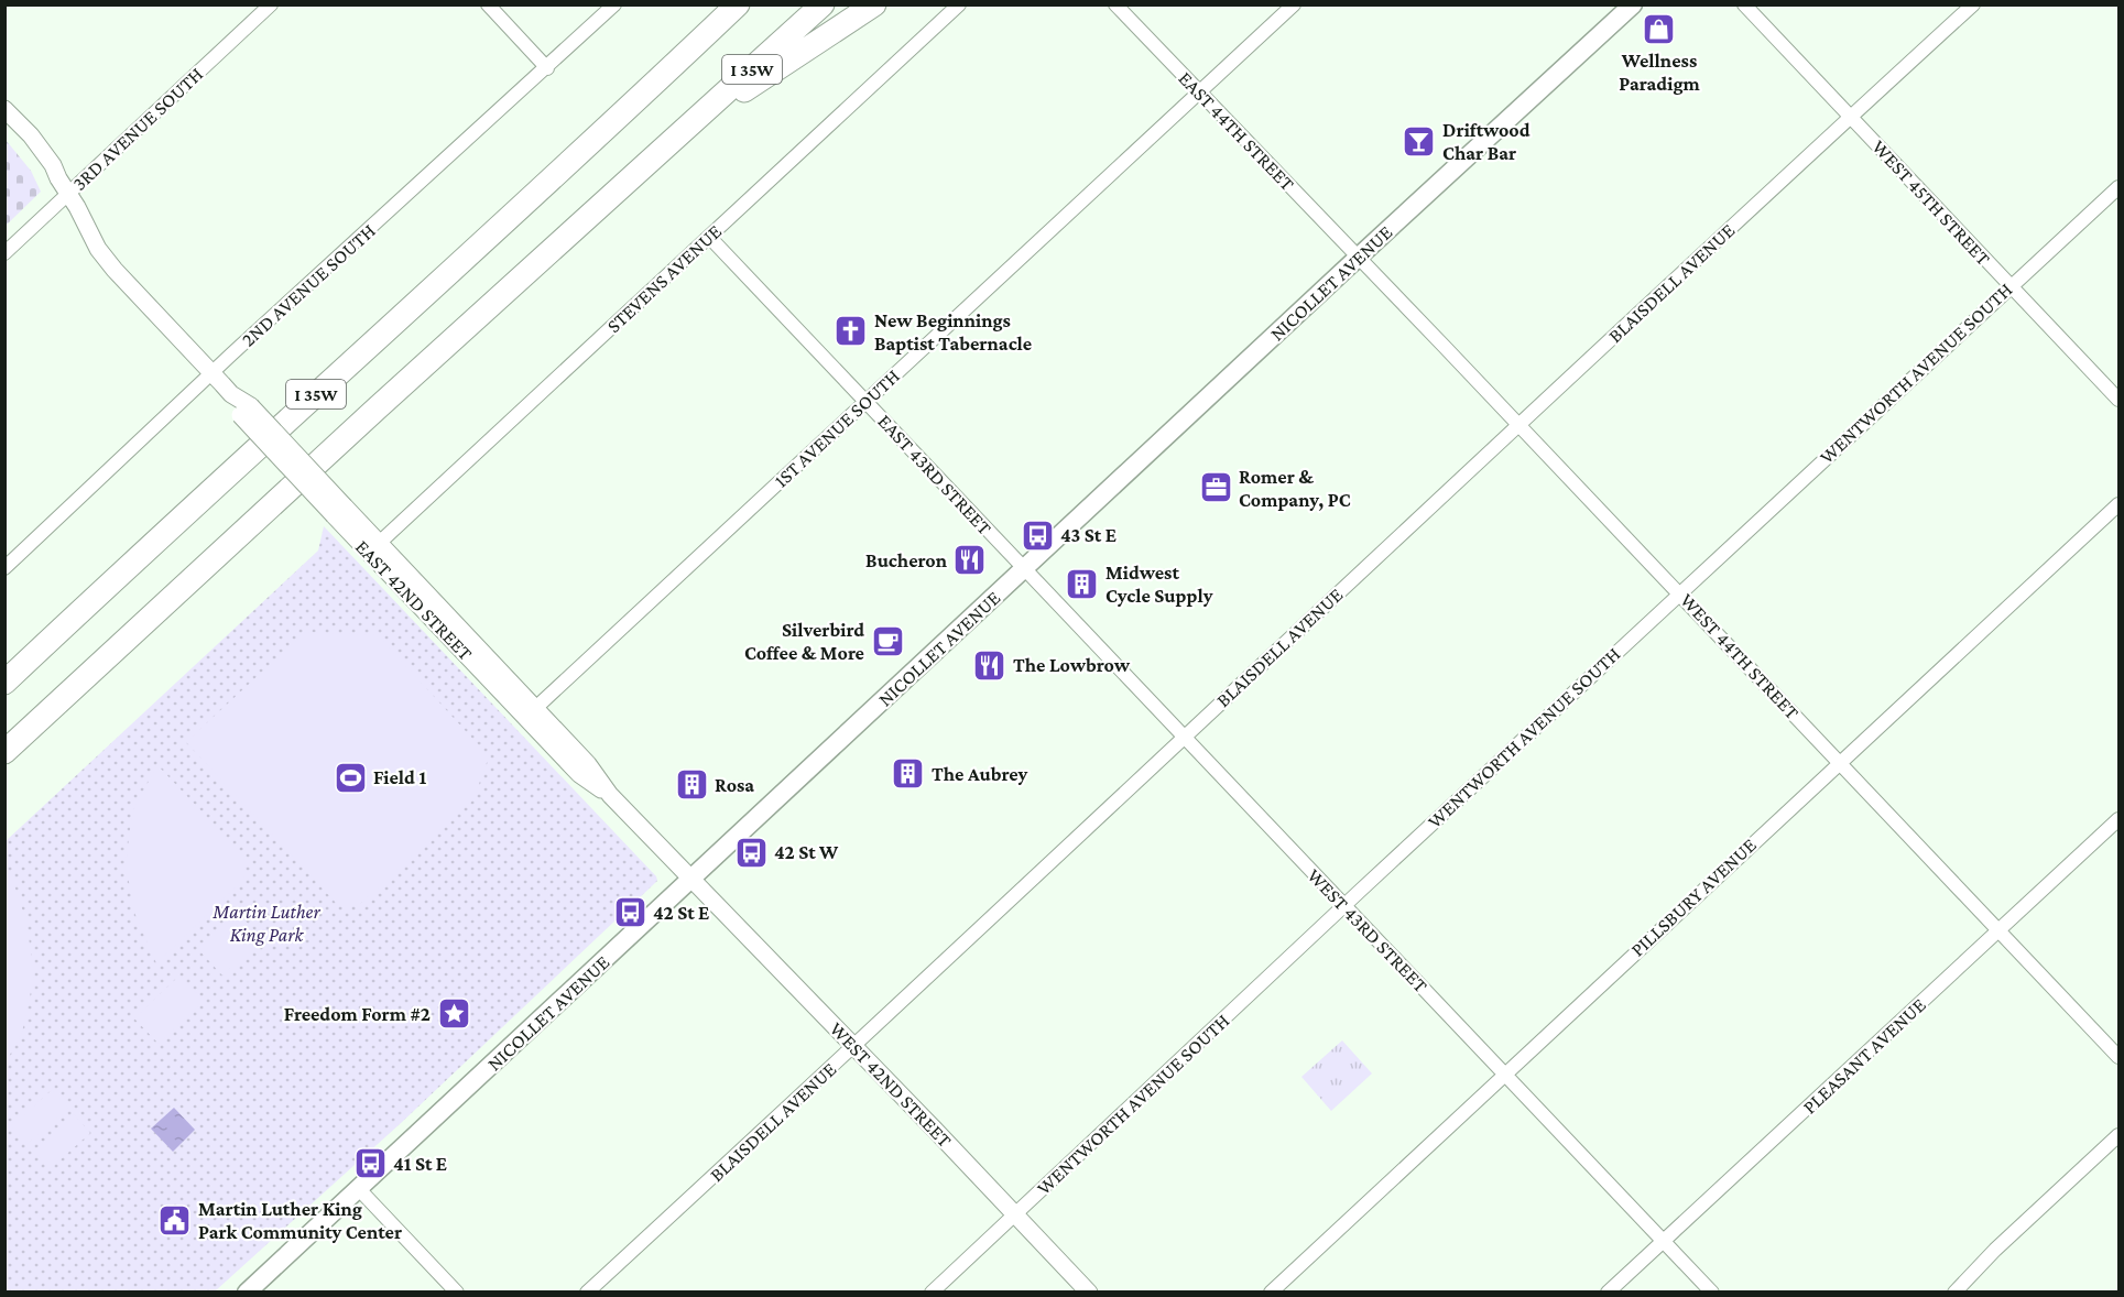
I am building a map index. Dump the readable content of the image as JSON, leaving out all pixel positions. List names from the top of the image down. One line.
{"streets":{"highway":["I 35W"],"main road":["NICOLLET AVENUE"],"street":["3RD AVENUE SOUTH","EAST 44TH STREET","WEST 45TH STREET","STEVENS AVENUE","BLAISDELL AVENUE","2ND AVENUE SOUTH","WENTWORTH AVENUE SOUTH","1ST AVENUE SOUTH","EAST 43RD STREET","EAST 42ND STREET","WEST 44TH STREET","PILLSBURY AVENUE","WEST 43RD STREET","PLEASANT AVENUE","WEST 42ND STREET"]},"crossings":[["3RD AVENUE SOUTH","EAST 42ND STREET"],["EAST 44TH STREET","NICOLLET AVENUE"],["EAST 44TH STREET","1ST AVENUE SOUTH"],["EAST 44TH STREET","WEST 44TH STREET"],["WEST 45TH STREET","BLAISDELL AVENUE"],["WEST 45TH STREET","WENTWORTH AVENUE SOUTH"],["STEVENS AVENUE","EAST 43RD STREET"],["STEVENS AVENUE","EAST 42ND STREET"],["NICOLLET AVENUE","EAST 43RD STREET"],["NICOLLET AVENUE","EAST 42ND STREET"],["NICOLLET AVENUE","WEST 44TH STREET"],["NICOLLET AVENUE","WEST 43RD STREET"],["NICOLLET AVENUE","WEST 42ND STREET"],["BLAISDELL AVENUE","WEST 44TH STREET"],["BLAISDELL AVENUE","WEST 43RD STREET"],["BLAISDELL AVENUE","WEST 42ND STREET"],["2ND AVENUE SOUTH","EAST 42ND STREET"],["WENTWORTH AVENUE SOUTH","WEST 44TH STREET"],["WENTWORTH AVENUE SOUTH","WEST 43RD STREET"],["WENTWORTH AVENUE SOUTH","WEST 42ND STREET"],["1ST AVENUE SOUTH","EAST 43RD STREET"],["1ST AVENUE SOUTH","EAST 42ND STREET"],["EAST 43RD STREET","WEST 43RD STREET"],["EAST 42ND STREET","WEST 42ND STREET"],["WEST 44TH STREET","PILLSBURY AVENUE"],["WEST 44TH STREET","PLEASANT AVENUE"],["PILLSBURY AVENUE","WEST 43RD STREET"],["WEST 43RD STREET","PLEASANT AVENUE"]],"parks":["Martin Luther King Park"],"places":{"shop":["Wellness Paradigm"],"bar":["Driftwood Char Bar"],"church":["New Beginnings Baptist Tabernacle"],"office":["Romer & Company, PC"],"bus stop":["43 St E","42 St W","42 St E","41 St E"],"restaurant":["Bucheron","The Lowbrow"],"building":["Midwest Cycle Supply","The Aubrey","Rosa"],"cafe":["Silverbird Coffee & More"],"sports":["Field 1"],"place":["Freedom Form #2"],"public building":["Martin Luther King Park Community Center"]}}
